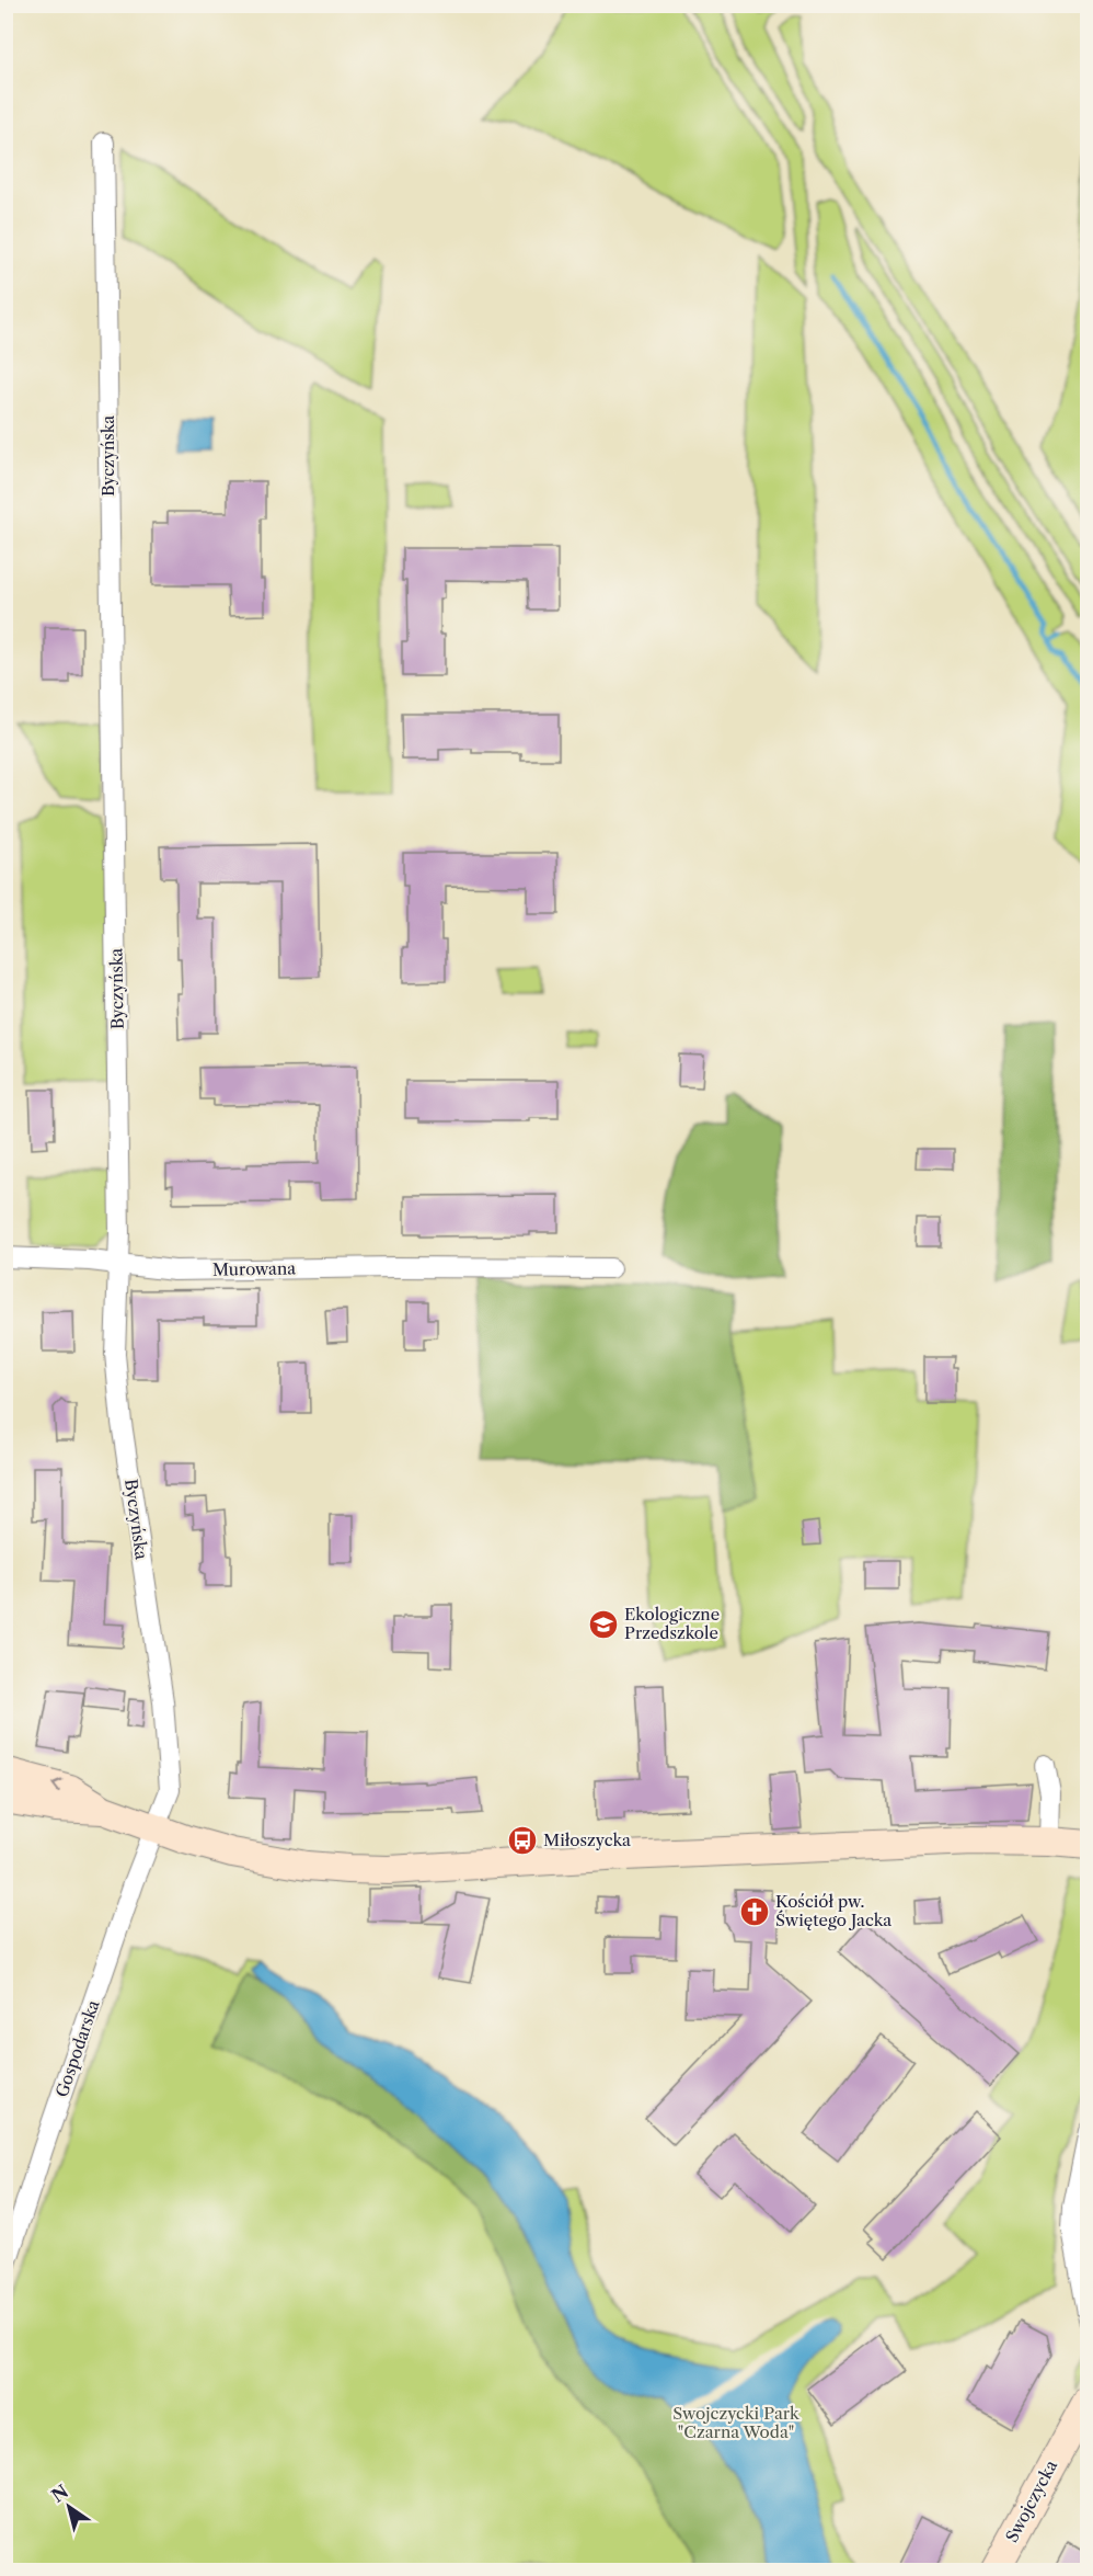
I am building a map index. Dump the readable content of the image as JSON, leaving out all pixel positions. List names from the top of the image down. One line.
{"streets":{"street":["Byczyńska","Murowana","Gospodarska","Swojczycka"]},"crossings":[["Byczyńska","Murowana"],["Byczyńska","Gospodarska"]],"parks":["Swojczycki Park \"Czarna Woda\""],"places":{"school or university":["Ekologiczne Przedszkole"],"bus stop":["Miłoszycka"],"church":["Kościół pw. Świętego Jacka"]},"north":"top left"}
